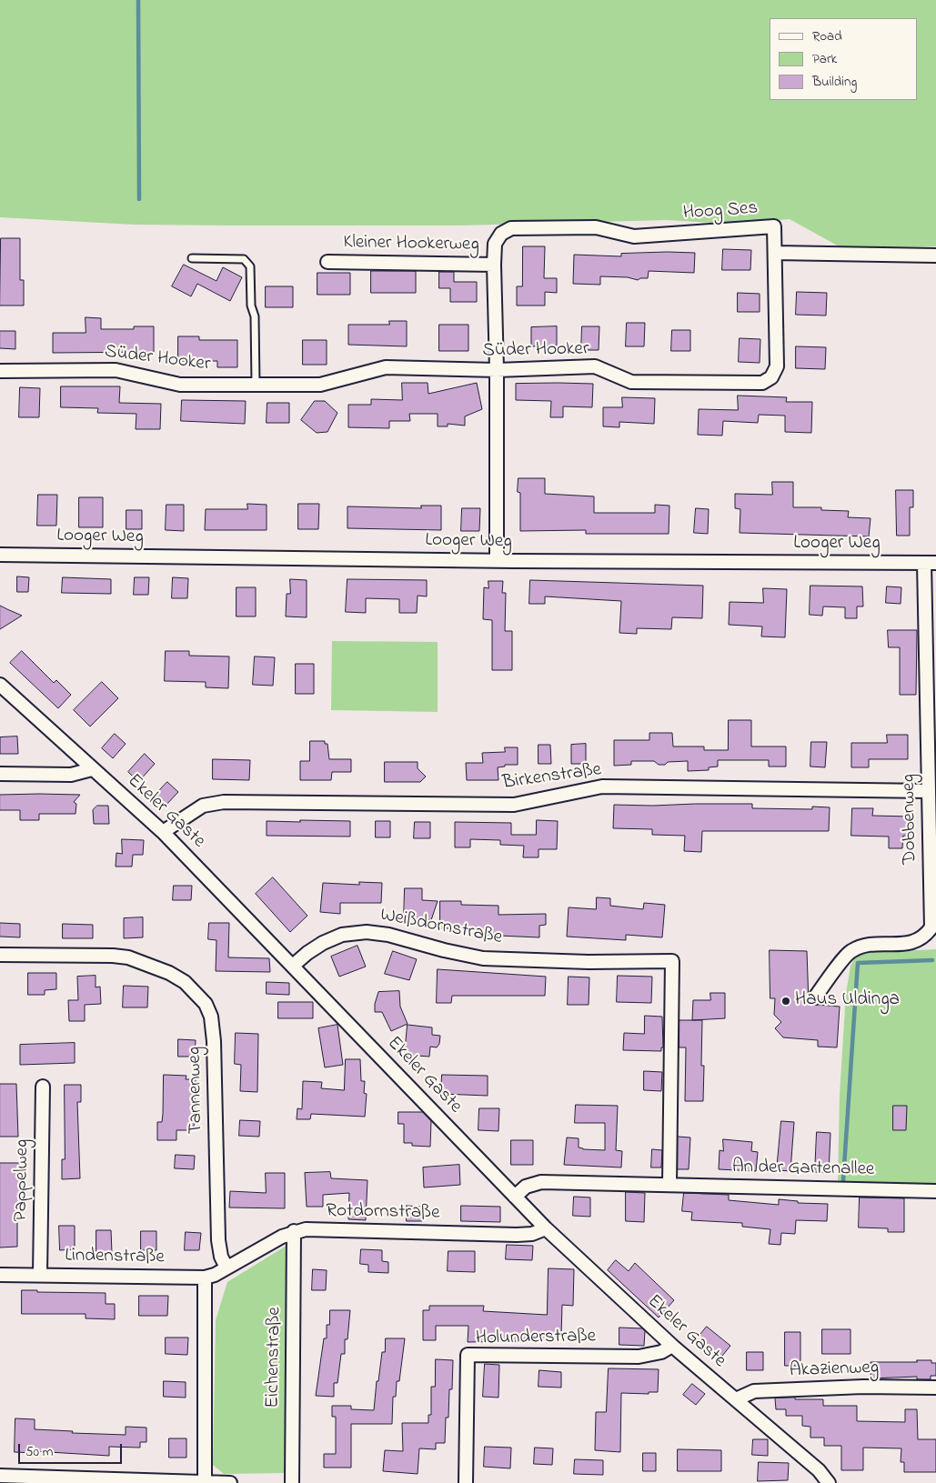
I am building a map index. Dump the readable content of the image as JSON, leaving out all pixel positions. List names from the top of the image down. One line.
{"streets":{"street":["Hoog Ses","Kleiner Hookerweg","Süder Hooker","Looger Weg","Birkenstraße","Ekeler Gaste","Dobbenweg","Weißdornstraße","Tannenweg","An der Gartenallee","Pappelweg","Rotdornstraße","Lindenstraße","Holunderstraße","Eichenstraße","Akazienweg"]},"crossings":[["Hoog Ses","Kleiner Hookerweg"],["Hoog Ses","Süder Hooker"],["Kleiner Hookerweg","Süder Hooker"],["Kleiner Hookerweg","Looger Weg"],["Looger Weg","Dobbenweg"],["Birkenstraße","Ekeler Gaste"],["Birkenstraße","Dobbenweg"],["Ekeler Gaste","Weißdornstraße"],["Ekeler Gaste","An der Gartenallee"],["Ekeler Gaste","Rotdornstraße"],["Ekeler Gaste","Holunderstraße"],["Ekeler Gaste","Akazienweg"],["Weißdornstraße","An der Gartenallee"],["Tannenweg","Rotdornstraße"],["Tannenweg","Lindenstraße"],["Pappelweg","Lindenstraße"],["Rotdornstraße","Lindenstraße"],["Rotdornstraße","Eichenstraße"]],"places":["Haus Uldinga"],"legend":["Road","Park","Building"],"scale_bar":"50 m"}
